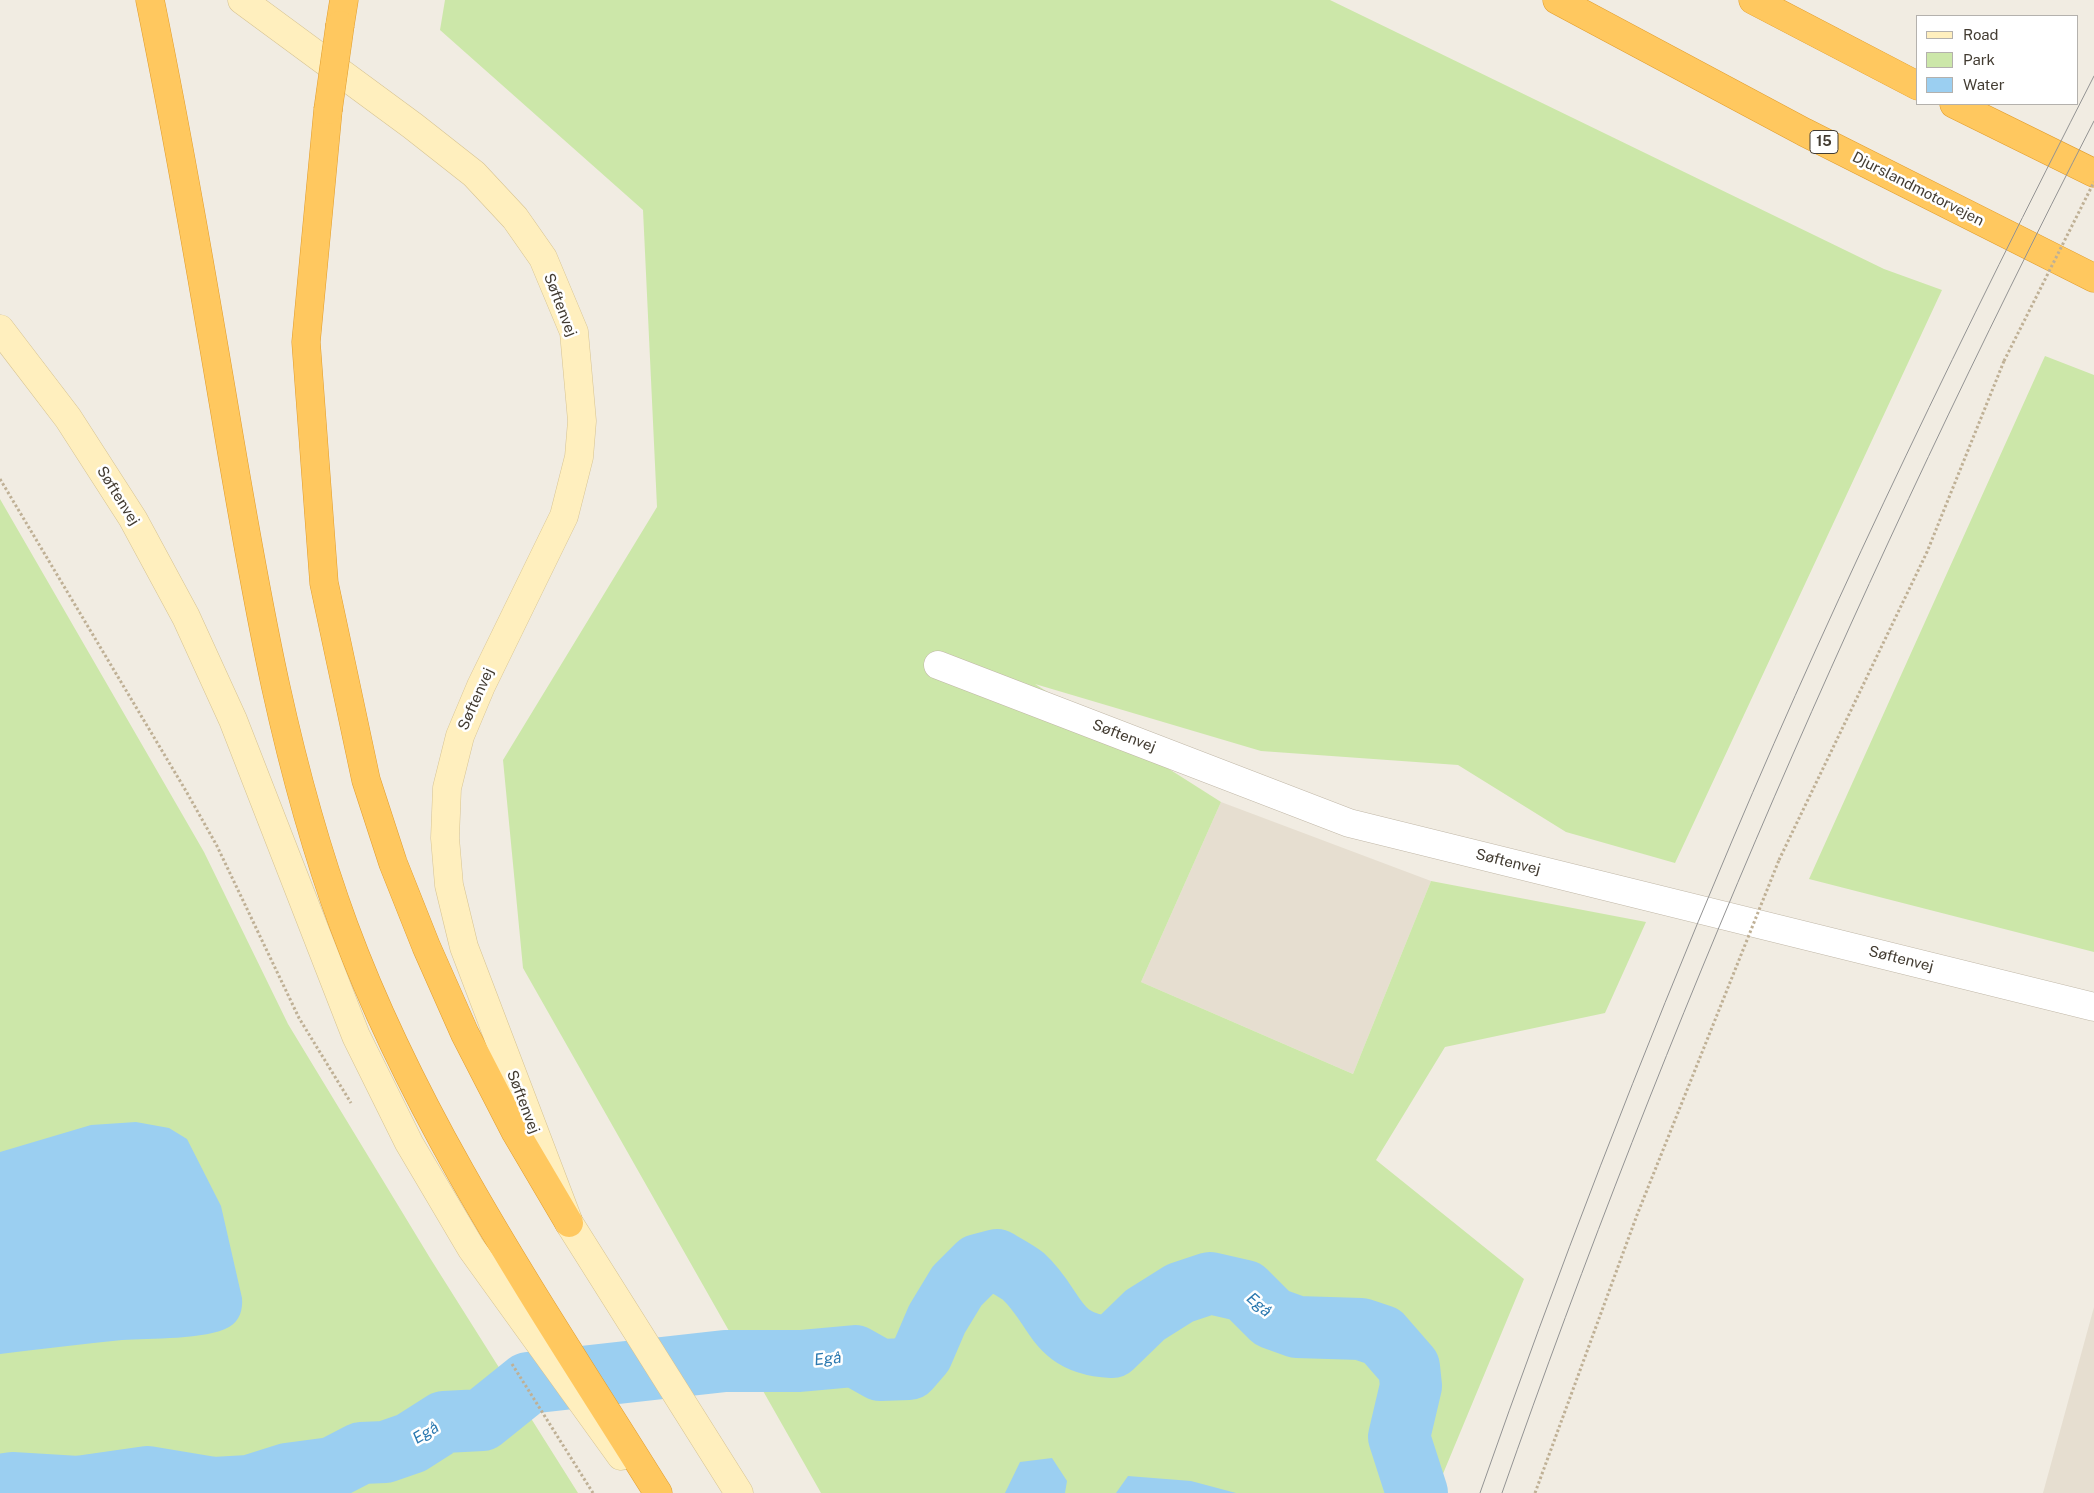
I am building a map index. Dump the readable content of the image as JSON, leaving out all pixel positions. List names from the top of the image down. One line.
{"streets":{"highway":["15","Djurslandmotorvejen"],"main road":["Søftenvej"]},"water":["Egå"],"legend":["Road","Park","Water"]}
